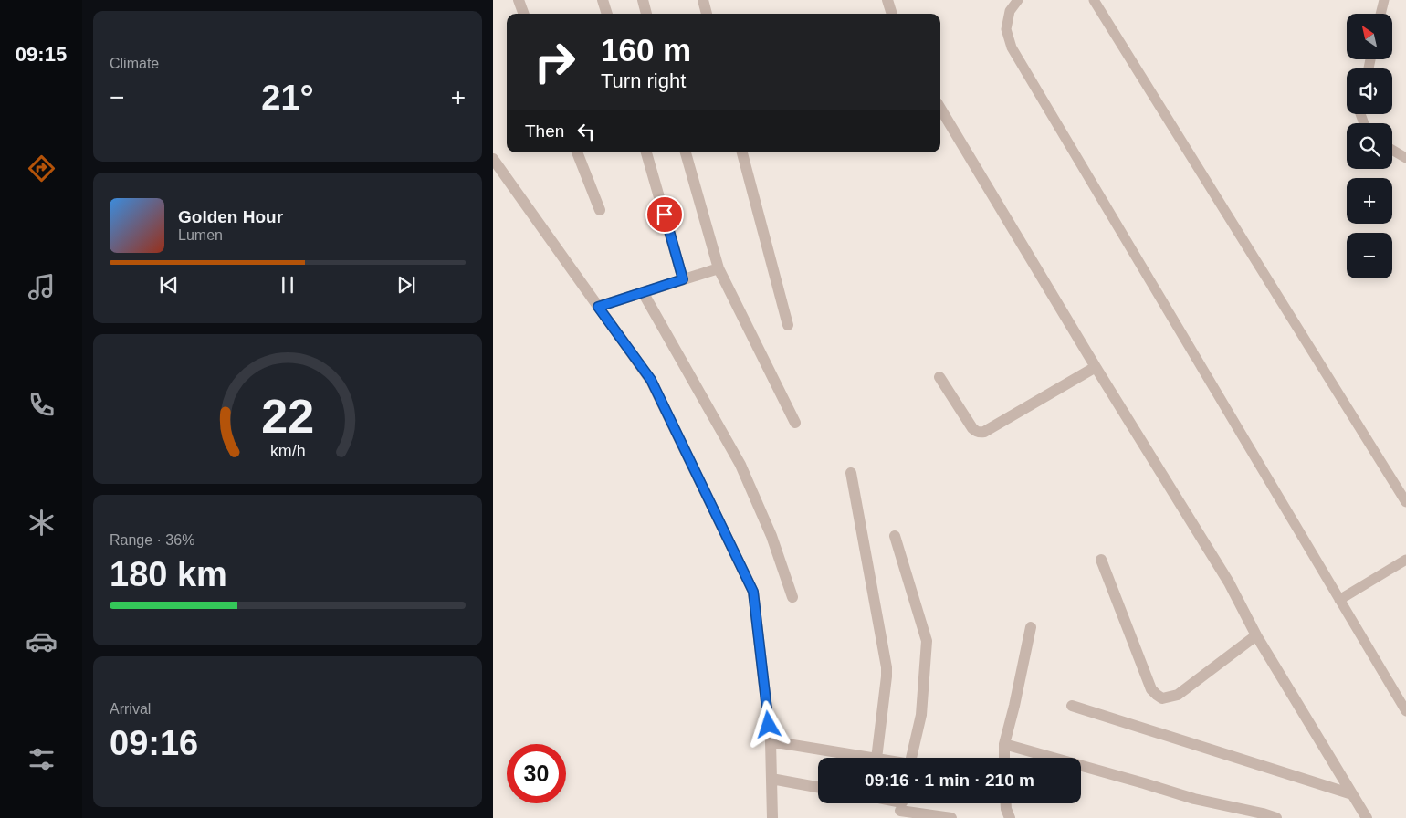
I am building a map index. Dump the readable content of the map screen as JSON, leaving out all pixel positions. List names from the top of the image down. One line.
{"north":"top left","page":{"tabs":"09:15","tile":["Climate",["Range · 36%","180 km"],["Arrival","09:16"]],"map_buttons":["+","−"],"turn":["160 m","Turn right"],"heat":["−","21°","+"],"then":"Then","song":["Golden Hour","Lumen"],"limit":"30","trip":"09:16 · 1 min · 210 m","gauge":["22","km/h"]}}
